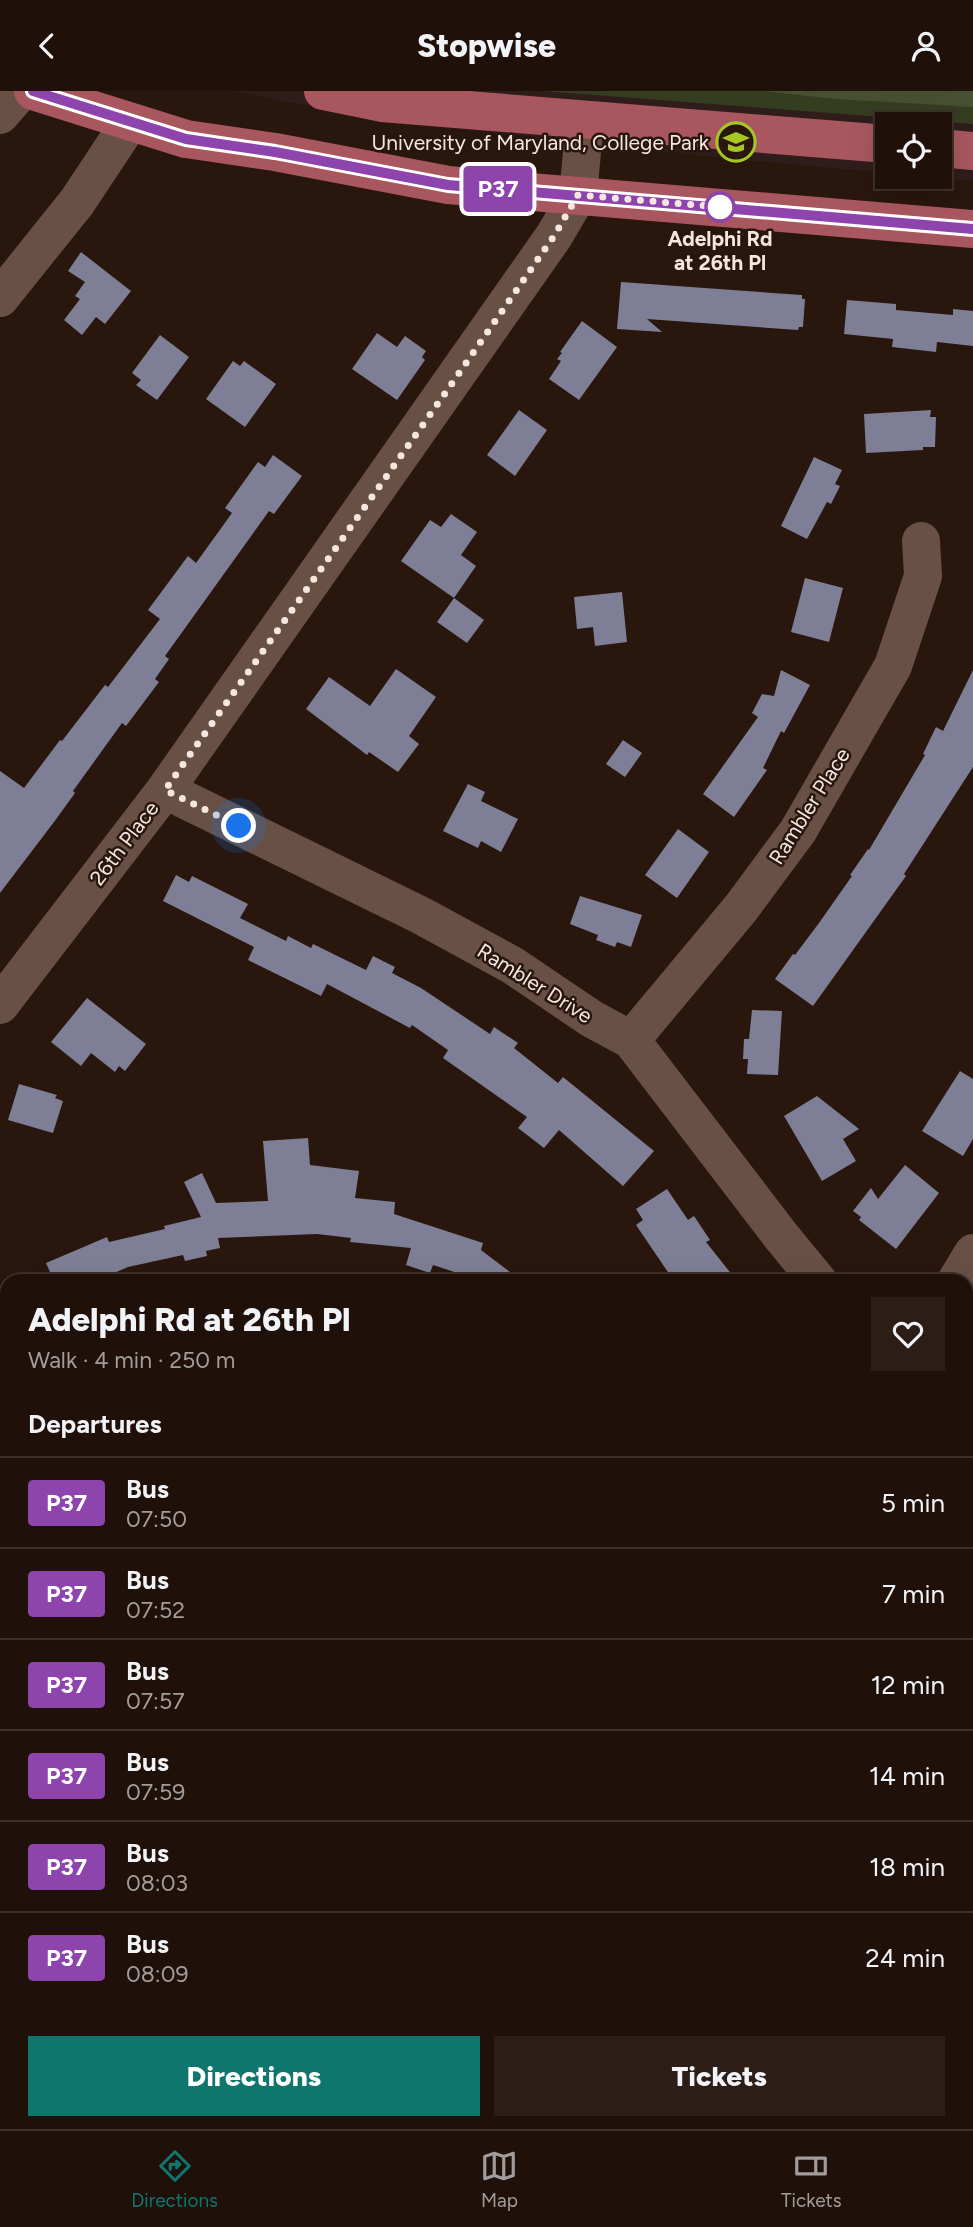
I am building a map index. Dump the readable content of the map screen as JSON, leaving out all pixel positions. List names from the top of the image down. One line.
{"streets":{"street":["Rambler Place","26th Place","Rambler Drive"]},"crossings":[["Rambler Place","Rambler Drive"],["26th Place","Rambler Drive"]],"places":{"school or university":["University of Maryland, College Park"],"other":["Adelphi Rd at 26th Pl"]},"lines":["bus line P37"],"page":{"header":"Stopwise","on_map":"P37","heading":[["Adelphi Rd at 26th Pl","Walk · 4 min · 250 m"],"Departures"],"list":[{"mark":"P37","name":"Bus","note":"07:50","value":"5 min"},{"mark":"P37","name":"Bus","note":"07:52","value":"7 min"},{"mark":"P37","name":"Bus","note":"07:57","value":"12 min"},{"mark":"P37","name":"Bus","note":"07:59","value":"14 min"},{"mark":"P37","name":"Bus","note":"08:03","value":"18 min"},{"mark":"P37","name":"Bus","note":"08:09","value":"24 min"}],"buttons":["Directions","Tickets"],"tabs":["Directions","Map","Tickets"]}}
